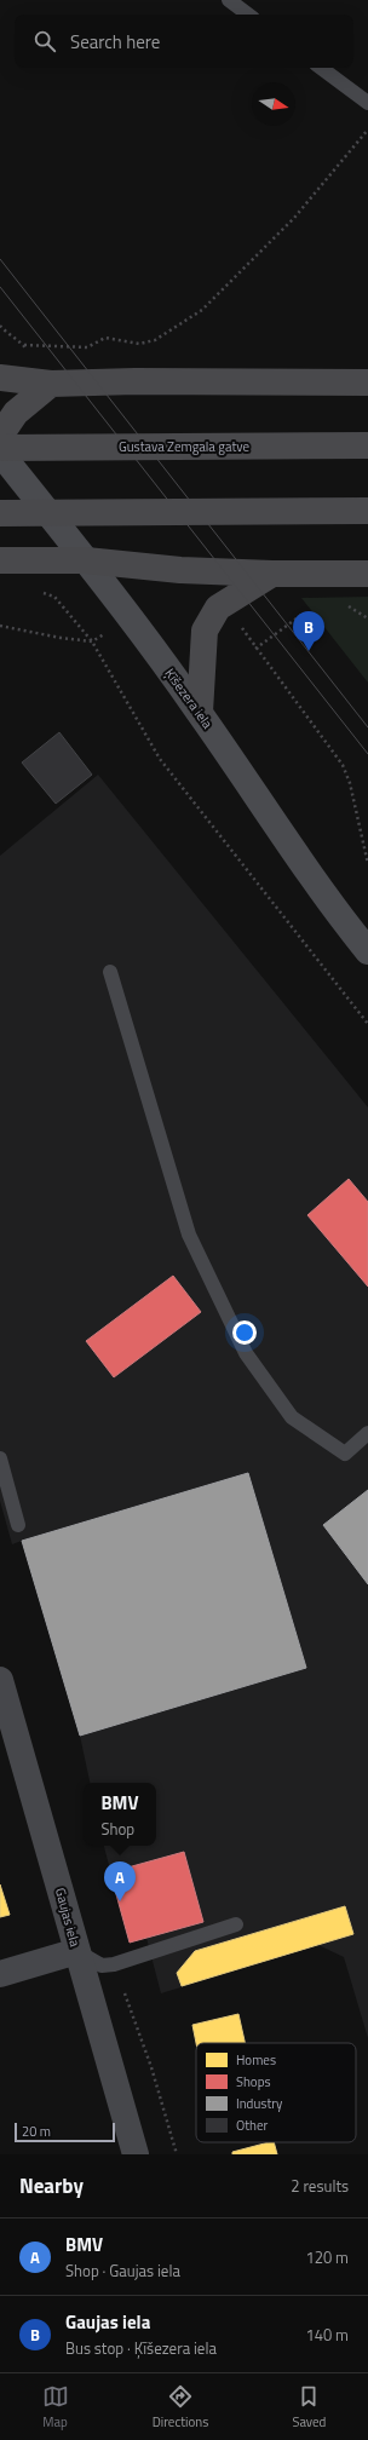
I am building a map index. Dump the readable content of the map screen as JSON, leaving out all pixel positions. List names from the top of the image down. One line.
{"streets":{"main road":["Gustava Zemgala gatve"],"street":["Ķīšezera iela","Gaujas iela"]},"legend":["Homes","Shops","Industry","Other"],"scale_bar":"20 m","north":"right","page":{"search":"Search here","pins":["B","A"],"popup":["BMV","Shop"],"scale":"20 m","heading":["Nearby","2 results"],"list":[{"mark":"A","name":"BMV","note":"Shop · Gaujas iela","value":"120 m"},{"mark":"B","name":"Gaujas iela","note":"Bus stop · Ķīšezera iela","value":"140 m"}],"nav":["Map","Directions","Saved"]}}
